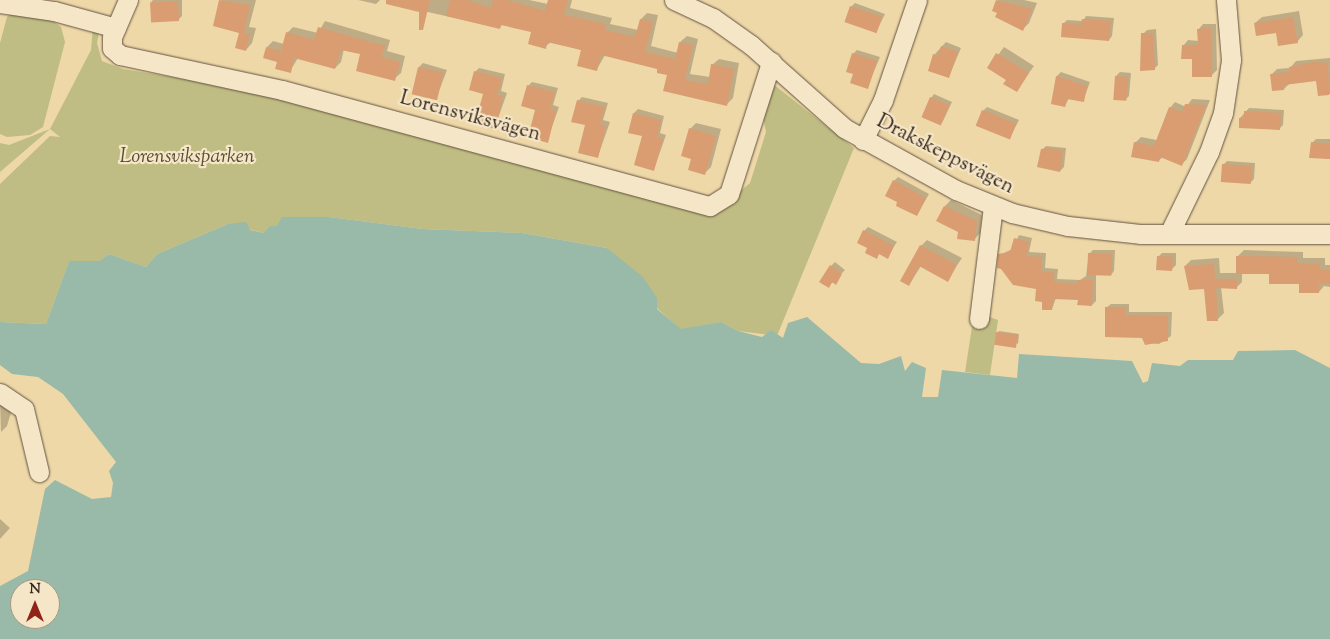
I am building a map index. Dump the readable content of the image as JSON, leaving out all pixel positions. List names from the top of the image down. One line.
{"streets":{"street":["Lorensviksvägen","Drakskeppsvägen"]},"crossings":[["Lorensviksvägen","Drakskeppsvägen"]],"parks":["Lorensviksparken"],"north":"top"}
